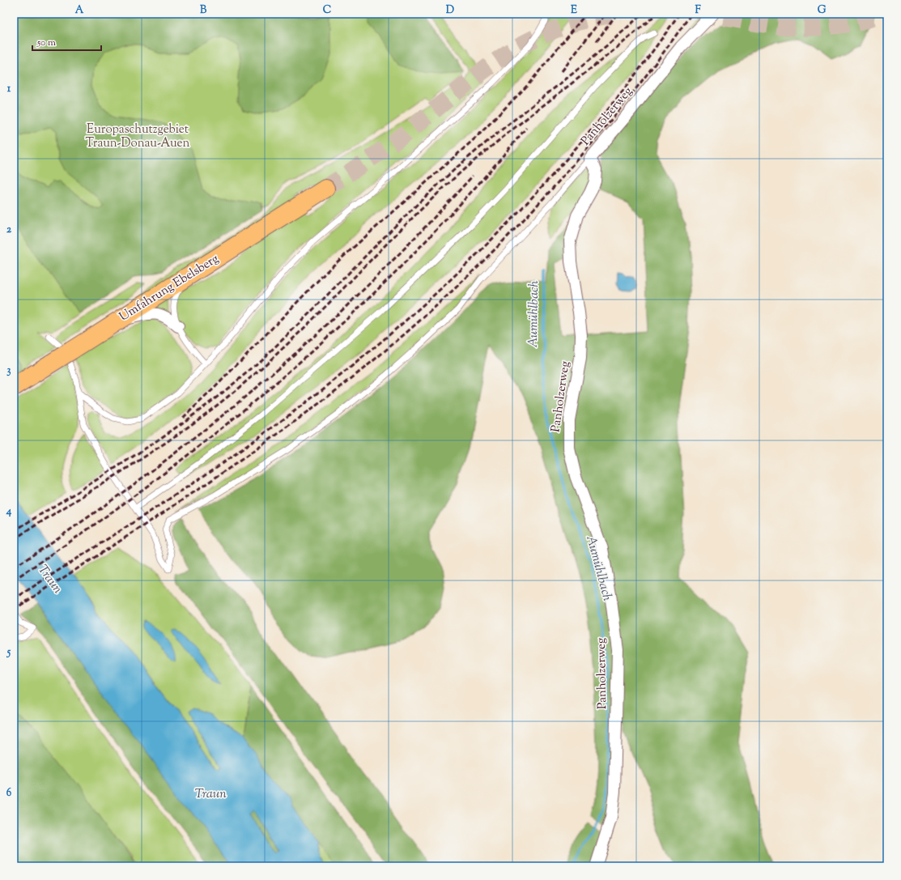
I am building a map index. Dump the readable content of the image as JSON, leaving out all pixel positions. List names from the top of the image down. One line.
{"streets":{"main road":["Umfahrung Ebelsberg"],"street":["Panholzerweg"]},"water":["Aumühlbach","Traun"],"parks":["Europaschutzgebiet Traun-Donau-Auen"],"scale_bar":"50 m","grid":{"columns":["A","B","C","D","E","F","G"],"rows":["1","2","3","4","5","6"]}}
